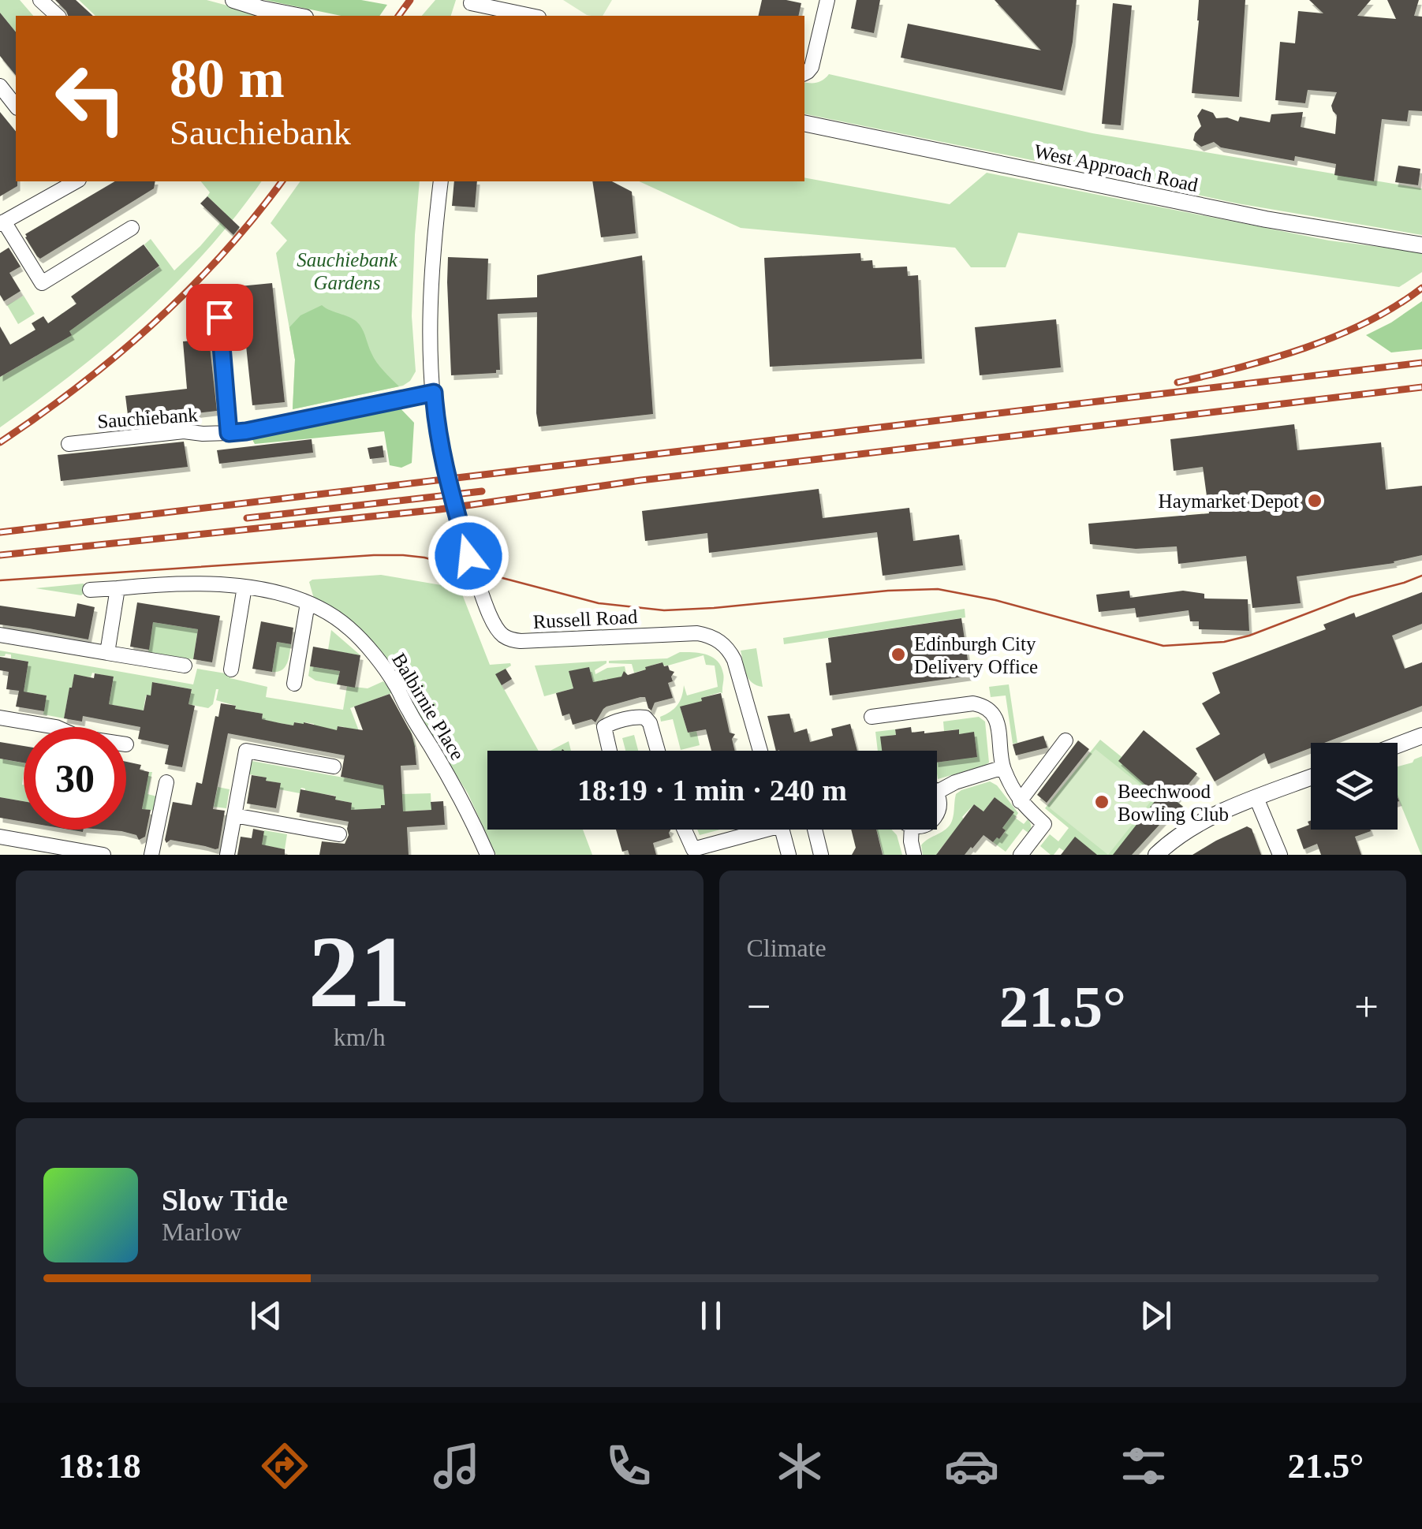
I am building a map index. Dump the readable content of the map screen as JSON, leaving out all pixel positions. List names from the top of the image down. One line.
{"streets":{"street":["West Approach Road","Sauchiebank","Russell Road","Balbirnie Place"]},"crossings":[["Sauchiebank","Russell Road"]],"parks":["Sauchiebank Gardens"],"places":["Haymarket Depot","Edinburgh City Delivery Office","Beechwood Bowling Club"],"page":{"turn":["80 m","Sauchiebank"],"limit":"30","trip":"18:19 · 1 min · 240 m","tile":[["21","km/h"],"Climate"],"heat":["−","21.5°","+"],"song":["Slow Tide","Marlow"],"tabs":["18:18","21.5°"]}}
